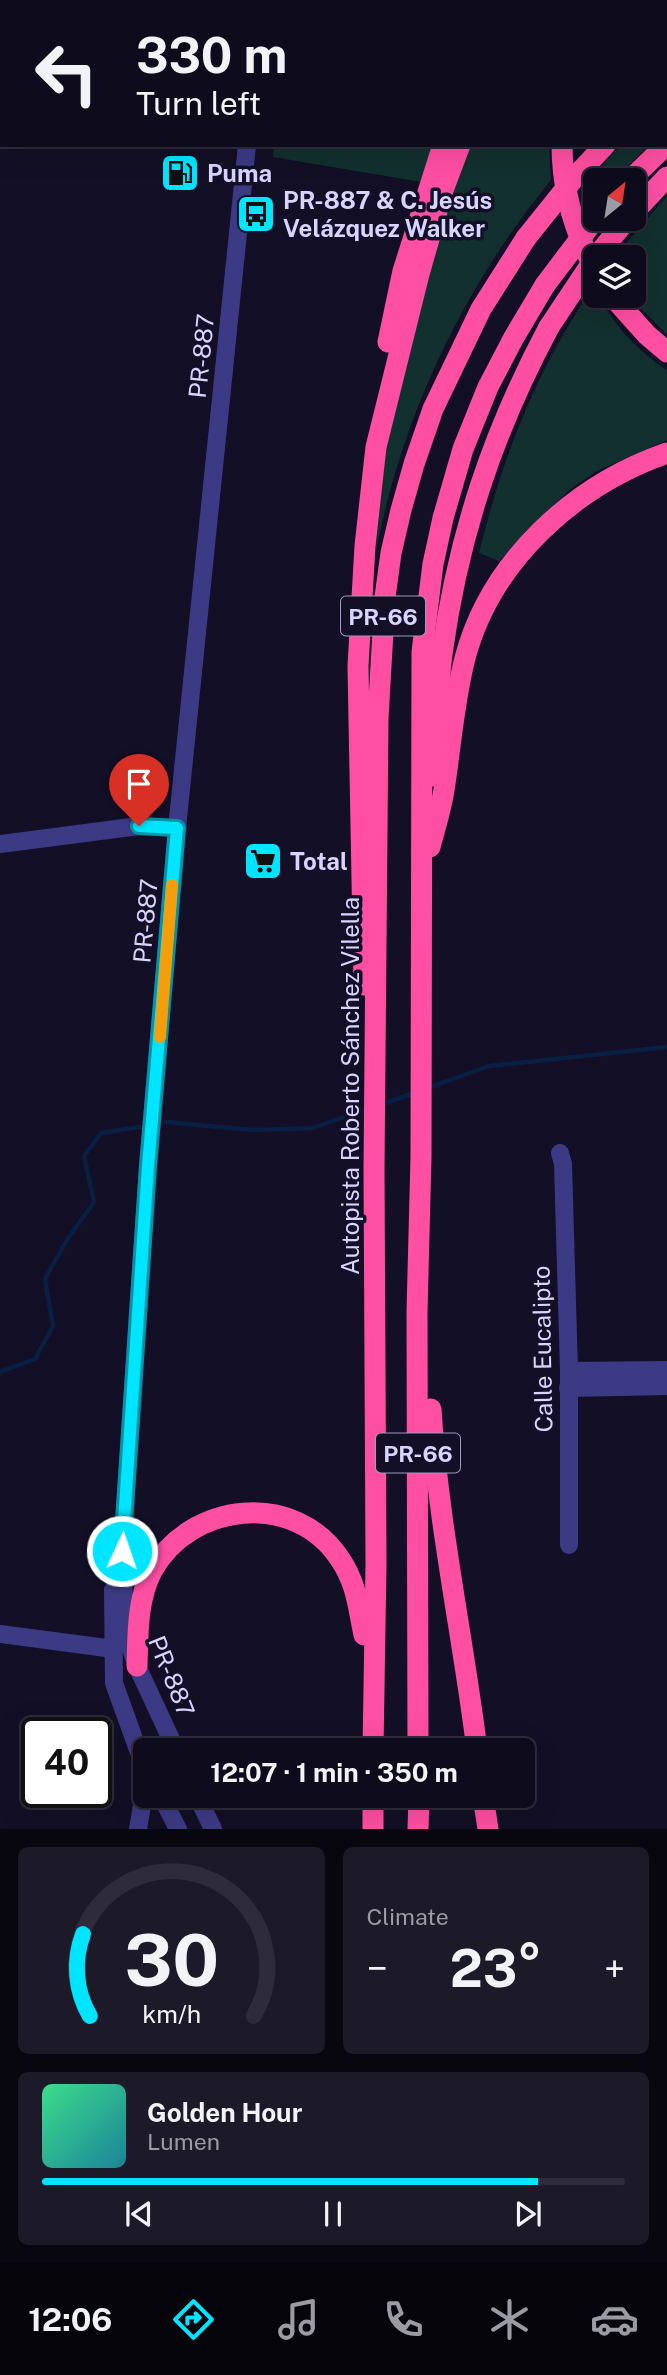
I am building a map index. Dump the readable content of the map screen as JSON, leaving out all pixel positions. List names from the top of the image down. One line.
{"streets":{"highway":["PR-66","Autopista Roberto Sánchez Vilella"],"street":["PR-887","Calle Eucalipto"]},"places":{"fuel station":["Puma"],"bus stop":["PR-887 & C. Jesús Velázquez Walker"],"supermarket":["Total"]},"north":"top right","page":{"turn":["330 m","Turn left"],"limit":"40","trip":"12:07 · 1 min · 350 m","tile":"Climate","heat":["−","23°","+"],"song":["Golden Hour","Lumen"],"tabs":"12:06","gauge":["30","km/h"]}}
